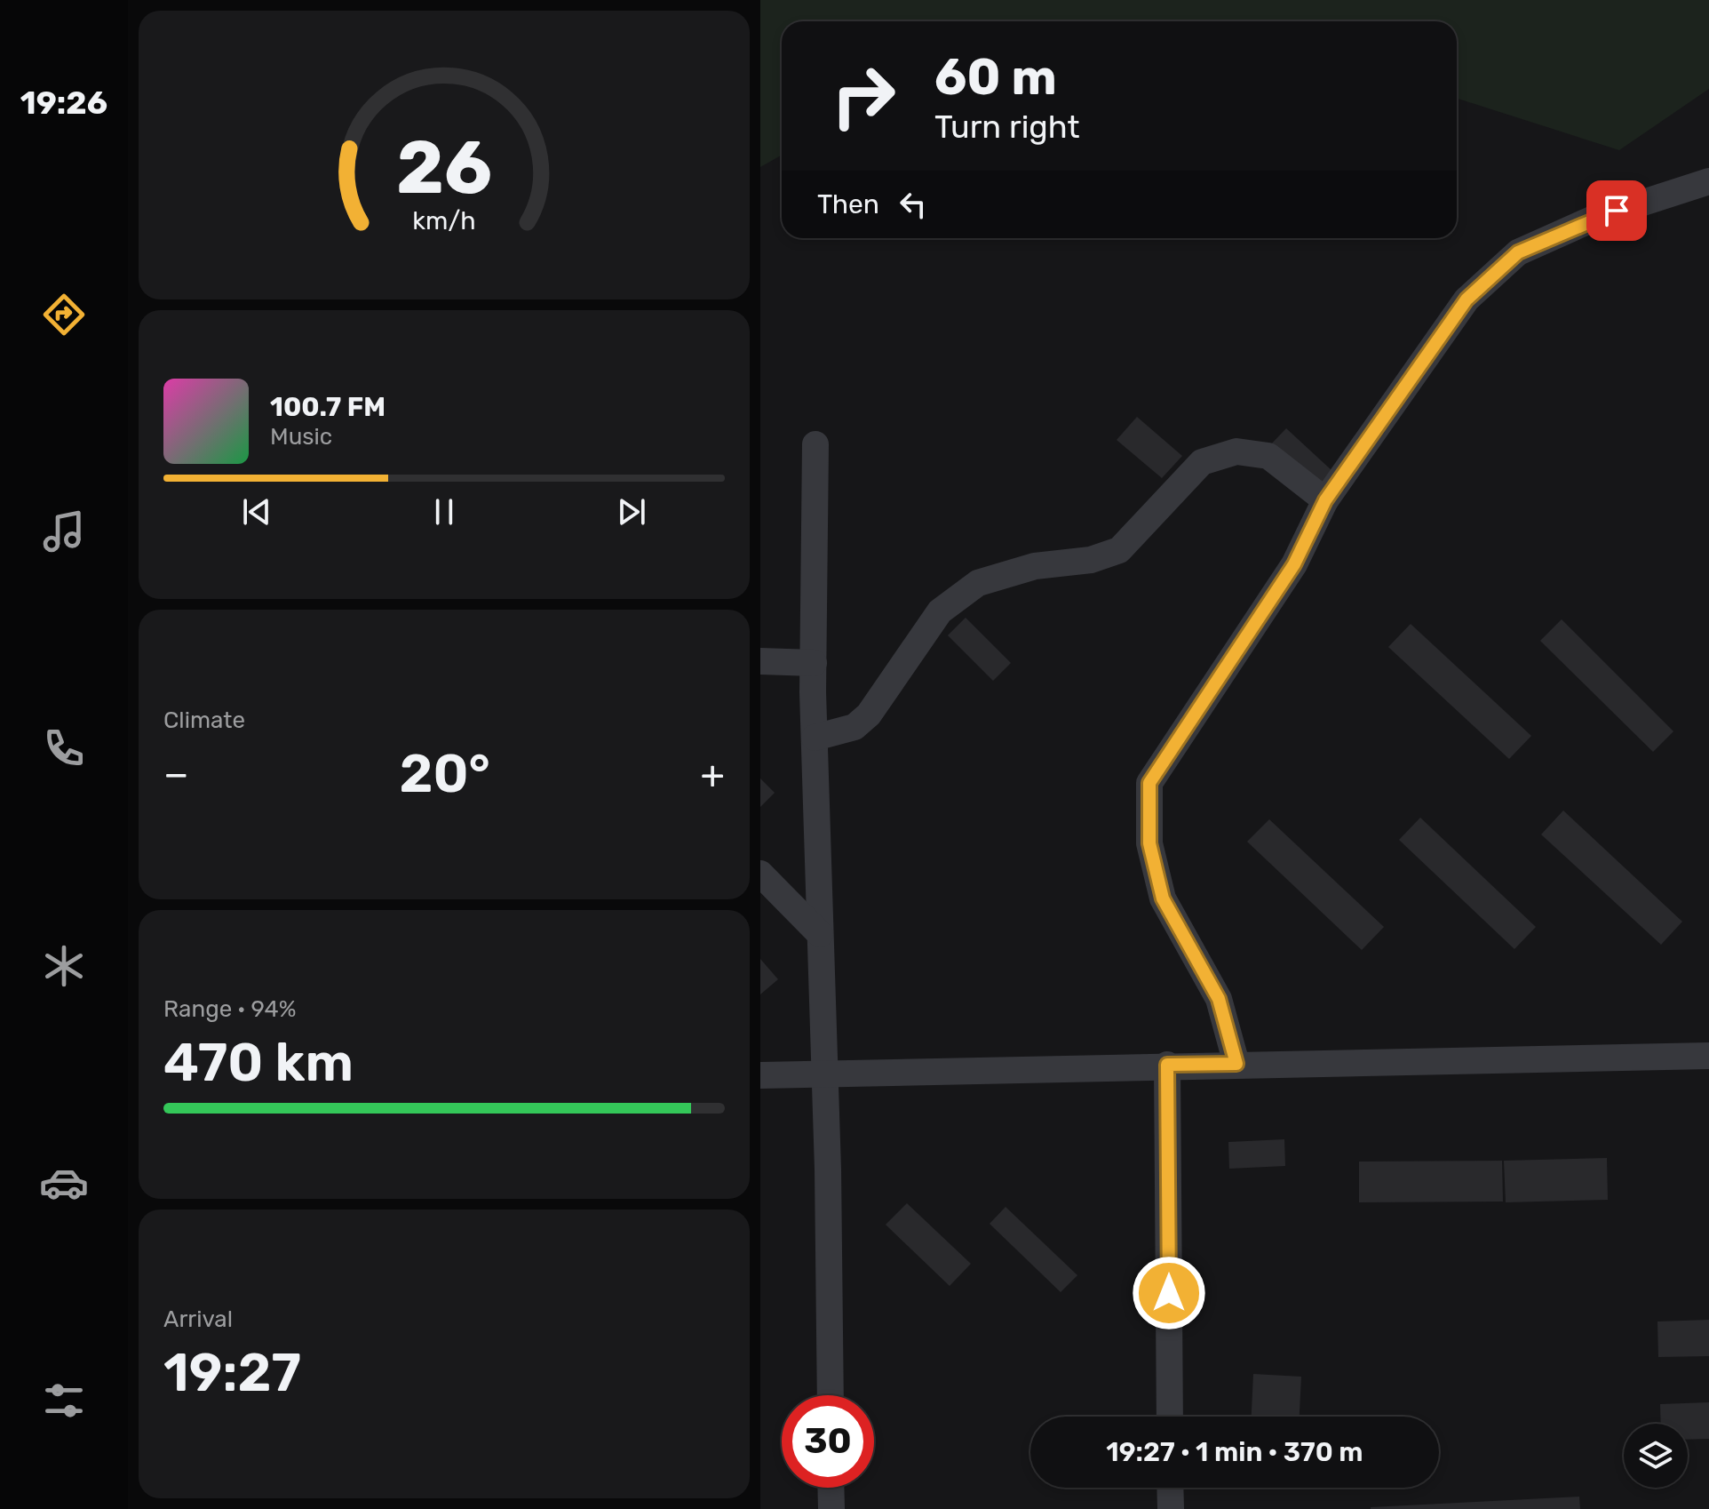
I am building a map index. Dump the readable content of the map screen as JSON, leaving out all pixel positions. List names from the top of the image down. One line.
{"page":{"tabs":"19:26","turn":["60 m","Turn right"],"then":"Then","song":["100.7 FM","Music"],"tile":["Climate",["Range · 94%","470 km"],["Arrival","19:27"]],"heat":["−","20°","+"],"limit":"30","trip":"19:27 · 1 min · 370 m","gauge":["26","km/h"]}}
